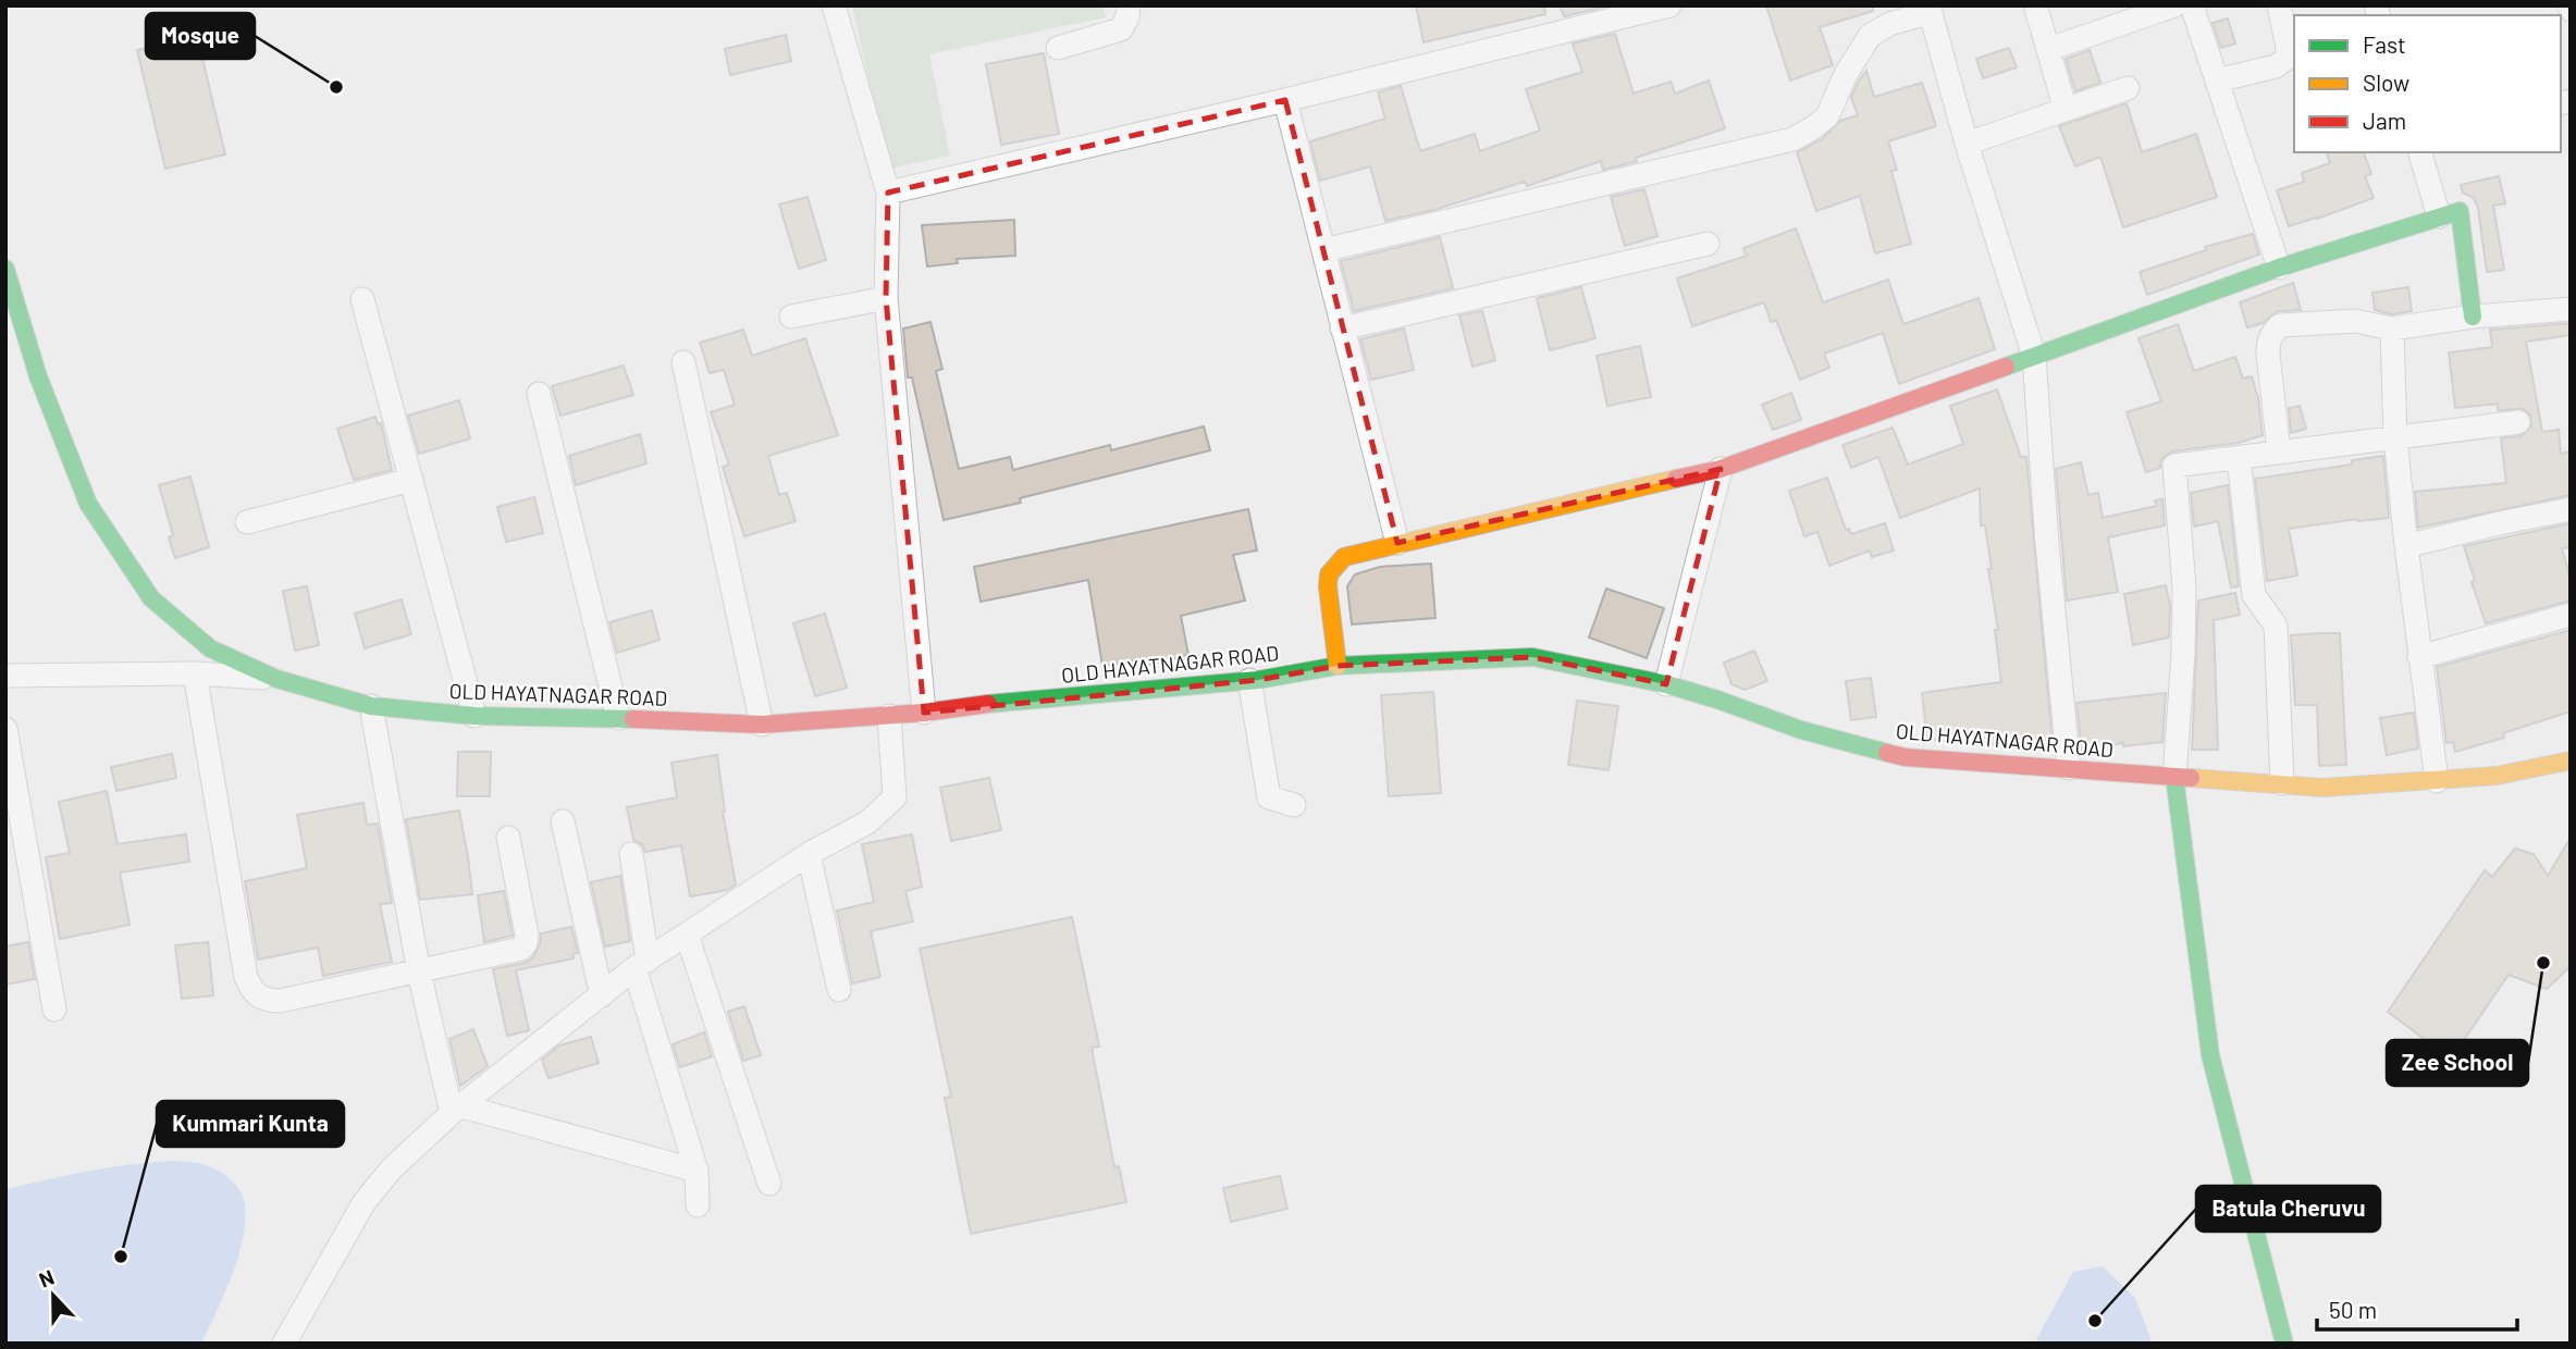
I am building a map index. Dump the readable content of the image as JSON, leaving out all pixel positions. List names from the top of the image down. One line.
{"streets":{"street":["OLD HAYATNAGAR ROAD"]},"places":["Mosque","Zee School","Kummari Kunta","Batula Cheruvu"],"legend":["Fast","Slow","Jam"],"scale_bar":"50 m","north":"top"}
